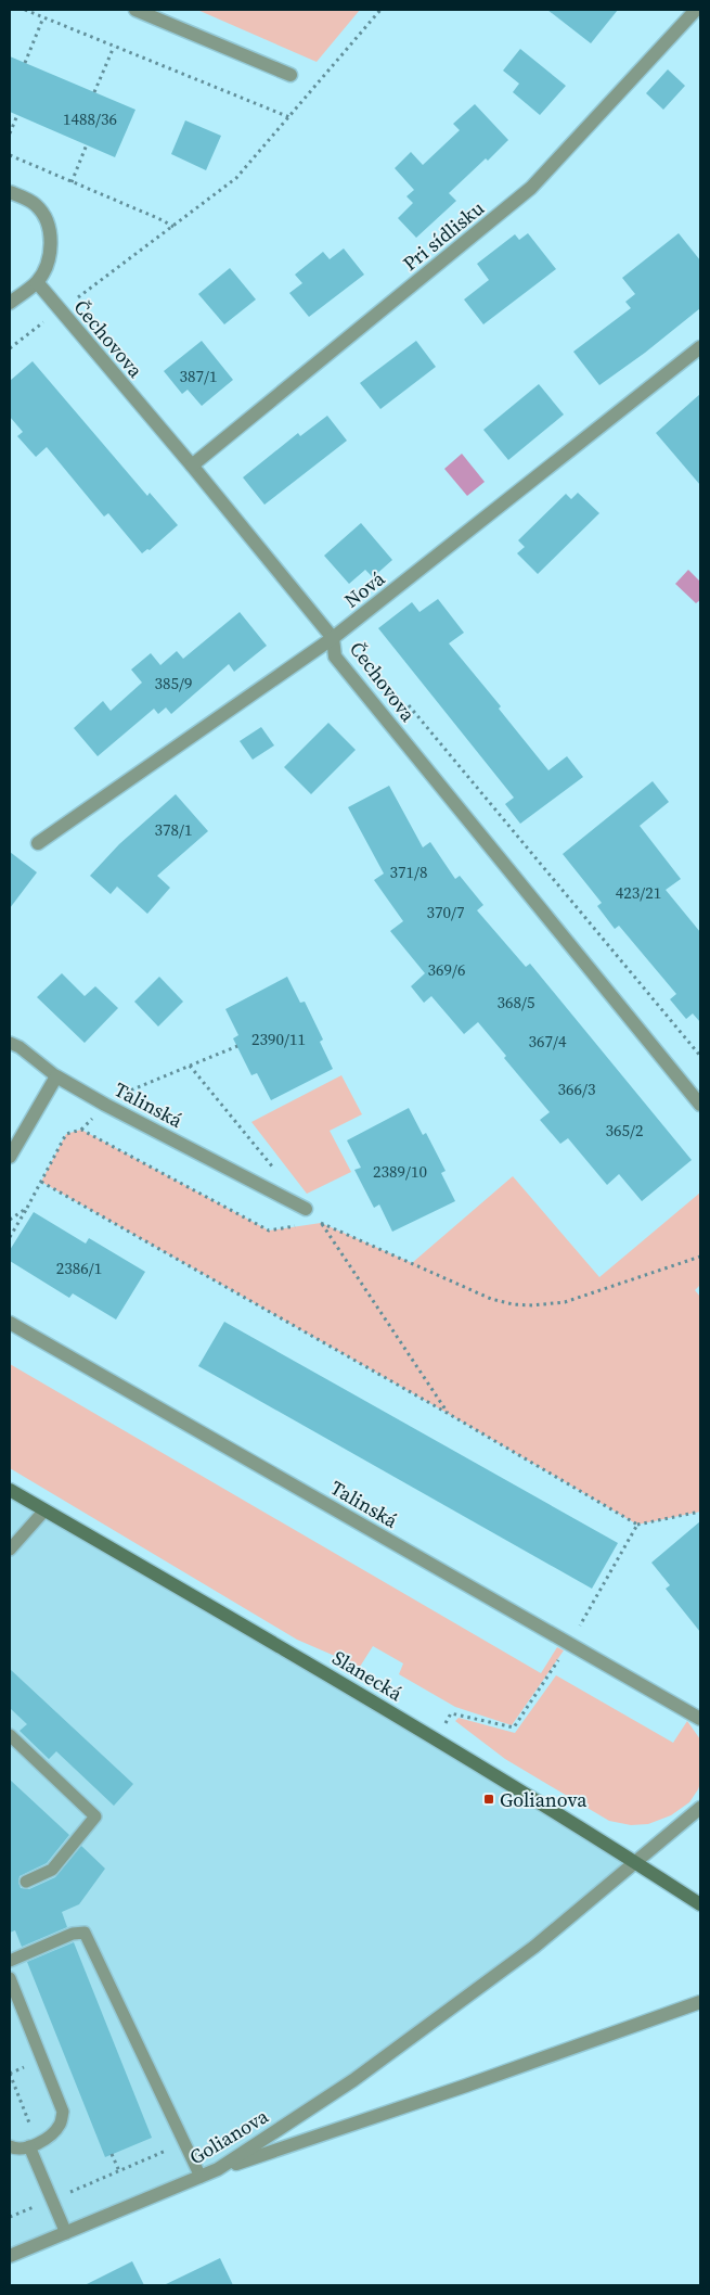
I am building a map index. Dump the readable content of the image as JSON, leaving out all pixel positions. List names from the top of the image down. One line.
{"streets":{"main road":["Slanecká"],"street":["Pri sídlisku","Čechovova","Nová","Talinská","Golianova"]},"crossings":[["Pri sídlisku","Čechovova"],["Čechovova","Nová"],["Slanecká","Golianova"]],"places":{"transit":["Golianova"]},"house_numbers":["1488/36","387/1","385/9","378/1","371/8","423/21","370/7","369/6","368/5","2390/11","367/4","366/3","365/2","2389/10","2386/1"]}
